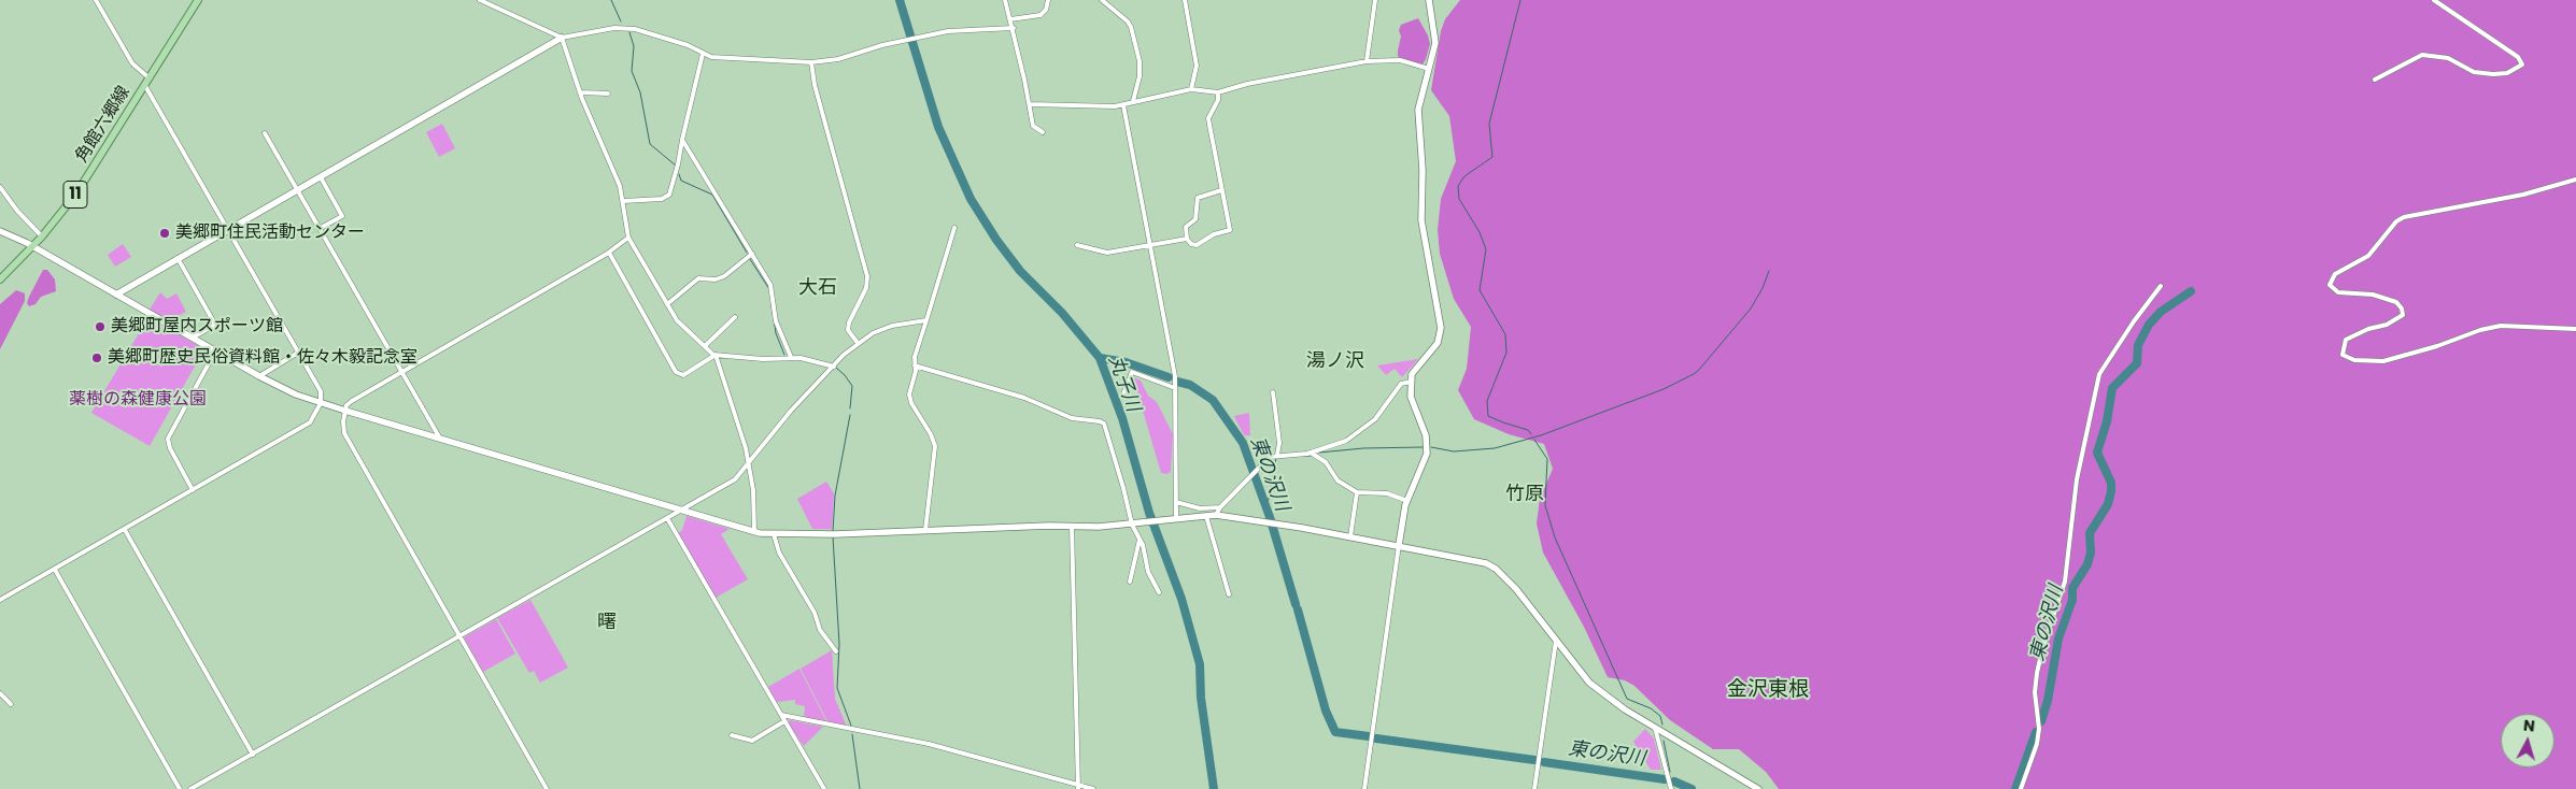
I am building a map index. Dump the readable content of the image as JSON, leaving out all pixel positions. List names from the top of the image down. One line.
{"streets":{"main road":["角館六郷線","11"]},"districts":["大石","湯ノ沢","竹原","曙","金沢東根"],"water":["丸子川","東の沢川"],"parks":["薬樹の森健康公園"],"places":["美郷町住民活動センター","美郷町屋内スポーツ館","美郷町歴史民俗資料館・佐々木毅記念室"],"north":"top"}
